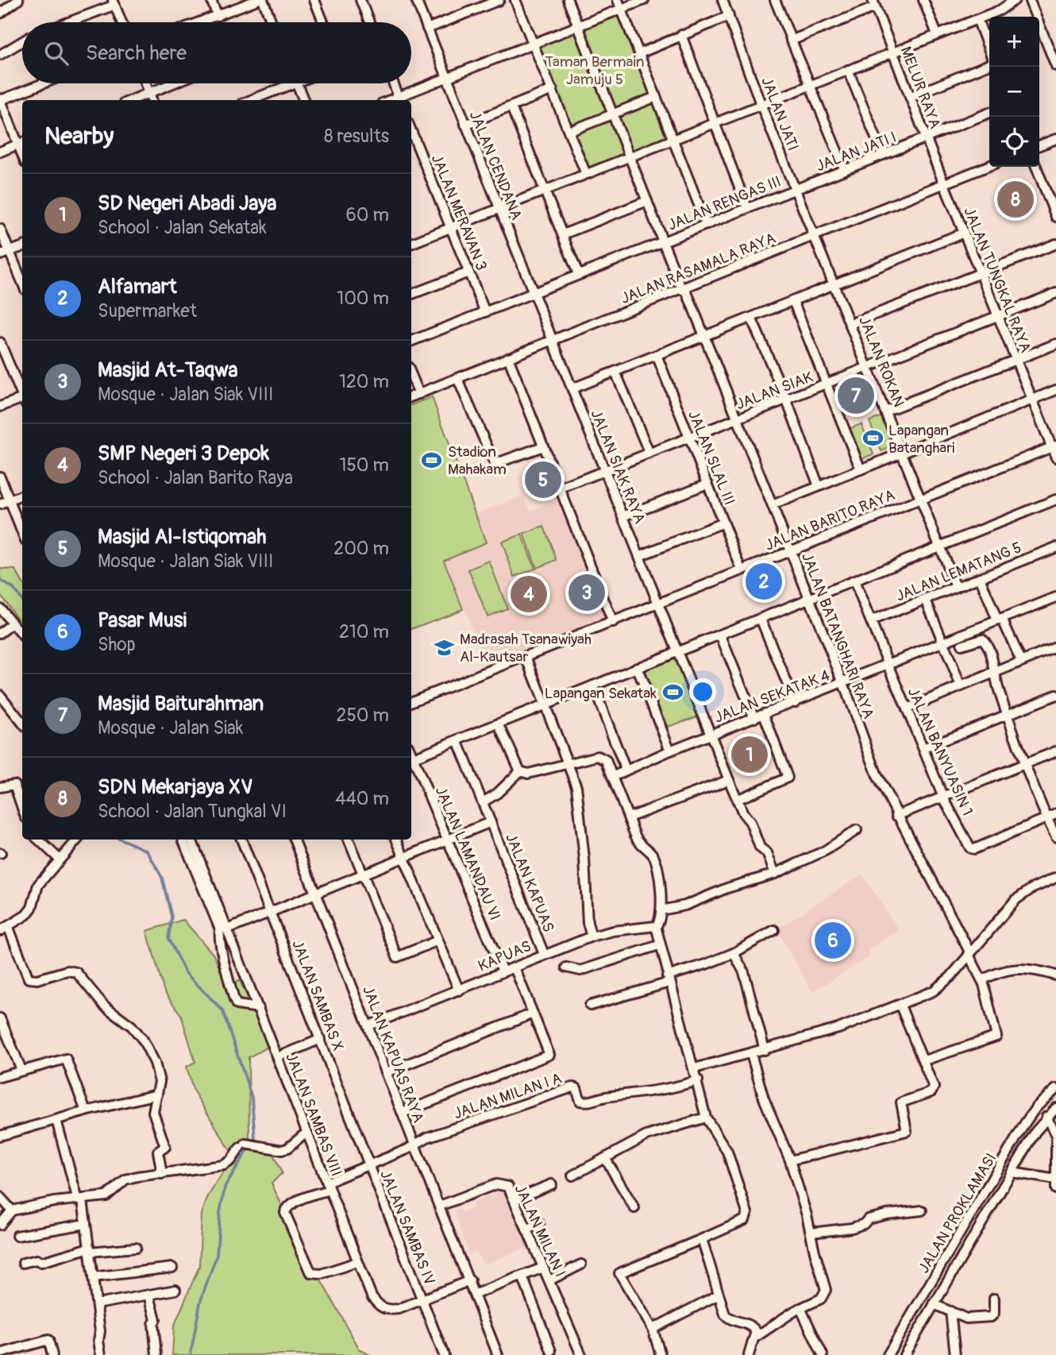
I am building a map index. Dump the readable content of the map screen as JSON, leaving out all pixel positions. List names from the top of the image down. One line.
{"streets":{"street":["MELUR RAYA","JALAN JATI","JALAN JATI I","JALAN CENDANA","JALAN RENGAS III","JALAN MERAVAN 3","JALAN RASAMALA RAYA","JALAN TUNGKAL RAYA","JALAN ROKAN","JALAN SIAK","JALAN SLAL III","JALAN SIAK RAYA","JALAN BARITO RAYA","JALAN LEMATANG 5","JALAN BATANGHARI RAYA","JALAN SEKATAK 4","JALAN BANYUASIN 1","JALAN LAMANDAU VI","JALAN KAPUAS","KAPUAS","JALAN SAMBAS X","JALAN KAPUAS RAYA","JALAN MILAN I A","JALAN SAMBAS VIII","JALAN PROKLAMASI","JALAN SAMBAS IV","JALAN MILAN I"]},"crossings":[["MELUR RAYA","JALAN JATI I"],["MELUR RAYA","JALAN RASAMALA RAYA"],["MELUR RAYA","JALAN TUNGKAL RAYA"],["JALAN JATI","JALAN JATI I"],["JALAN JATI","JALAN RENGAS III"],["JALAN JATI","JALAN RASAMALA RAYA"],["JALAN JATI","JALAN ROKAN"],["JALAN JATI I","JALAN RENGAS III"],["JALAN CENDANA","JALAN RENGAS III"],["JALAN CENDANA","JALAN RASAMALA RAYA"],["JALAN CENDANA","JALAN SIAK RAYA"],["JALAN RENGAS III","JALAN MERAVAN 3"],["JALAN RENGAS III","JALAN BATANGHARI RAYA"],["JALAN RASAMALA RAYA","JALAN TUNGKAL RAYA"],["JALAN RASAMALA RAYA","JALAN ROKAN"],["JALAN RASAMALA RAYA","JALAN SIAK RAYA"],["JALAN RASAMALA RAYA","JALAN BATANGHARI RAYA"],["JALAN TUNGKAL RAYA","JALAN SIAK"],["JALAN TUNGKAL RAYA","JALAN BARITO RAYA"],["JALAN ROKAN","JALAN SIAK"],["JALAN ROKAN","JALAN BARITO RAYA"],["JALAN ROKAN","JALAN LEMATANG 5"],["JALAN SIAK","JALAN SLAL III"],["JALAN SIAK","JALAN SIAK RAYA"],["JALAN SIAK","JALAN BATANGHARI RAYA"],["JALAN SLAL III","JALAN BARITO RAYA"],["JALAN SIAK RAYA","JALAN BARITO RAYA"],["JALAN SIAK RAYA","JALAN SEKATAK 4"],["JALAN BARITO RAYA","JALAN BATANGHARI RAYA"],["JALAN LEMATANG 5","JALAN BANYUASIN 1"],["JALAN BATANGHARI RAYA","JALAN SEKATAK 4"],["JALAN SEKATAK 4","JALAN BANYUASIN 1"],["JALAN LAMANDAU VI","JALAN KAPUAS"],["JALAN LAMANDAU VI","KAPUAS"],["JALAN KAPUAS","KAPUAS"],["JALAN KAPUAS","JALAN SAMBAS X"],["JALAN KAPUAS","JALAN KAPUAS RAYA"],["JALAN KAPUAS","JALAN SAMBAS VIII"],["KAPUAS","JALAN KAPUAS RAYA"],["JALAN SAMBAS X","JALAN SAMBAS IV"],["JALAN KAPUAS RAYA","JALAN MILAN I A"],["JALAN KAPUAS RAYA","JALAN MILAN I"],["JALAN SAMBAS VIII","JALAN SAMBAS IV"]],"parks":["Taman Bermain Jamuju 5"],"places":{"sports":["Lapangan Batanghari","Stadion Mahakam","Lapangan Sekatak"],"school or university":["Madrasah Tsanawiyah Al-Kautsar"]},"page":{"map_buttons":["+","−"],"search":"Search here","heading":["Nearby","8 results"],"list":[{"mark":"1","name":"SD Negeri Abadi Jaya","note":"School · Jalan Sekatak","value":"60 m"},{"mark":"2","name":"Alfamart","note":"Supermarket","value":"100 m"},{"mark":"3","name":"Masjid At-Taqwa","note":"Mosque · Jalan Siak VIII","value":"120 m"},{"mark":"4","name":"SMP Negeri 3 Depok","note":"School · Jalan Barito Raya","value":"150 m"},{"mark":"5","name":"Masjid Al-Istiqomah","note":"Mosque · Jalan Siak VIII","value":"200 m"},{"mark":"6","name":"Pasar Musi","note":"Shop","value":"210 m"},{"mark":"7","name":"Masjid Baiturahman","note":"Mosque · Jalan Siak","value":"250 m"},{"mark":"8","name":"SDN Mekarjaya XV","note":"School · Jalan Tungkal VI","value":"440 m"}],"pins":["8","7","5","2","3","4","1","6"]}}
